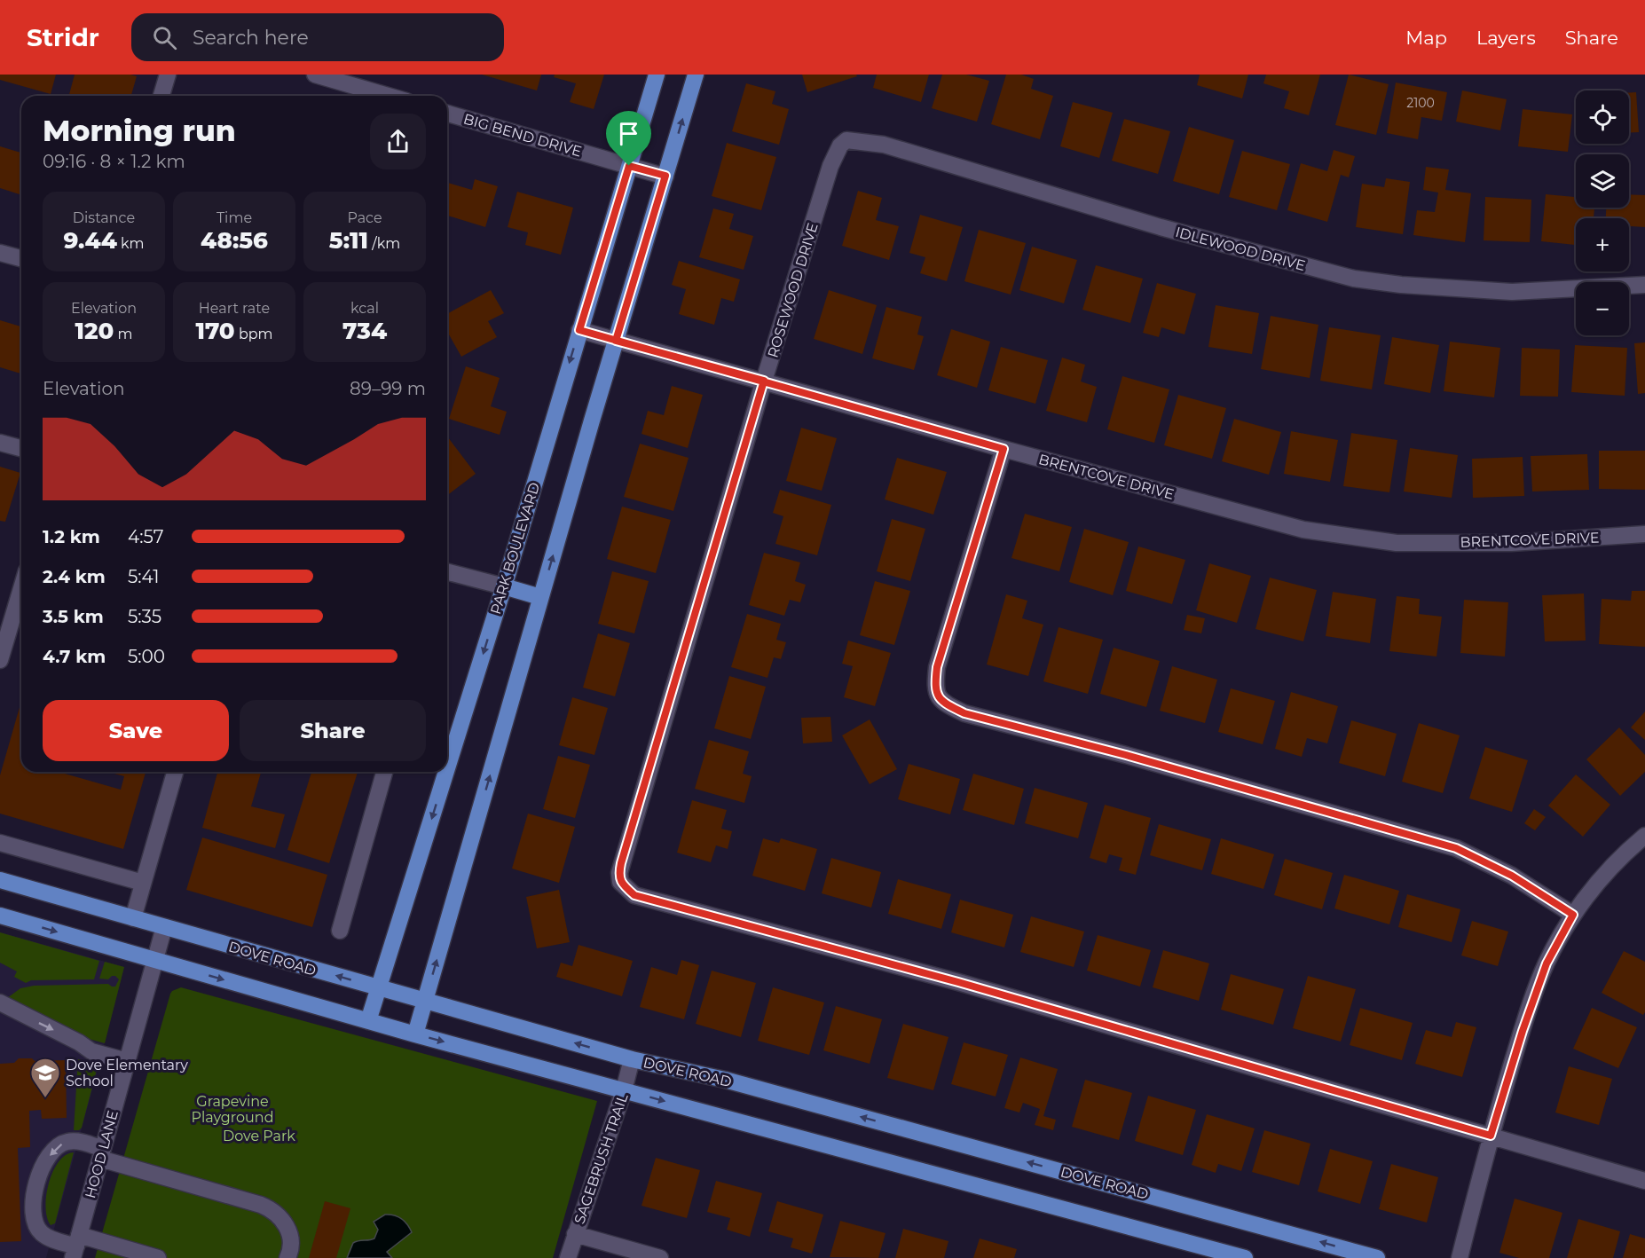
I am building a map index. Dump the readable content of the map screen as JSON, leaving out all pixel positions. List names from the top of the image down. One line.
{"streets":{"main road":["PARK BOULEVARD","DOVE ROAD"],"street":["BIG BEND DRIVE","IDLEWOOD DRIVE","ROSEWOOD DRIVE","BRENTCOVE DRIVE","HOOD LANE","SAGEBRUSH TRAIL"]},"crossings":[["BIG BEND DRIVE","PARK BOULEVARD"],["IDLEWOOD DRIVE","ROSEWOOD DRIVE"],["ROSEWOOD DRIVE","BRENTCOVE DRIVE"],["BRENTCOVE DRIVE","PARK BOULEVARD"],["PARK BOULEVARD","DOVE ROAD"],["DOVE ROAD","HOOD LANE"],["DOVE ROAD","SAGEBRUSH TRAIL"]],"parks":["Grapevine Playground","Dove Park"],"places":{"school or university":["Dove Elementary School"]},"house_numbers":["2100"],"page":{"header":"Stridr","search":"Search here","nav":["Map","Layers","Share"],"map_buttons":["+","−"],"heading":["Morning run","09:16 · 8 × 1.2 km"],"stats":[["Distance","9.44 km"],["Time","48:56"],["Pace","5:11 /km"],["Elevation","120 m"],["Heart rate","170 bpm"],["kcal","734"]],"chart":["Elevation","89–99 m"],"list":[{"name":"1.2 km","note":"4:57"},{"name":"2.4 km","note":"5:41"},{"name":"3.5 km","note":"5:35"},{"name":"4.7 km","note":"5:00"}],"buttons":["Save","Share"]}}
